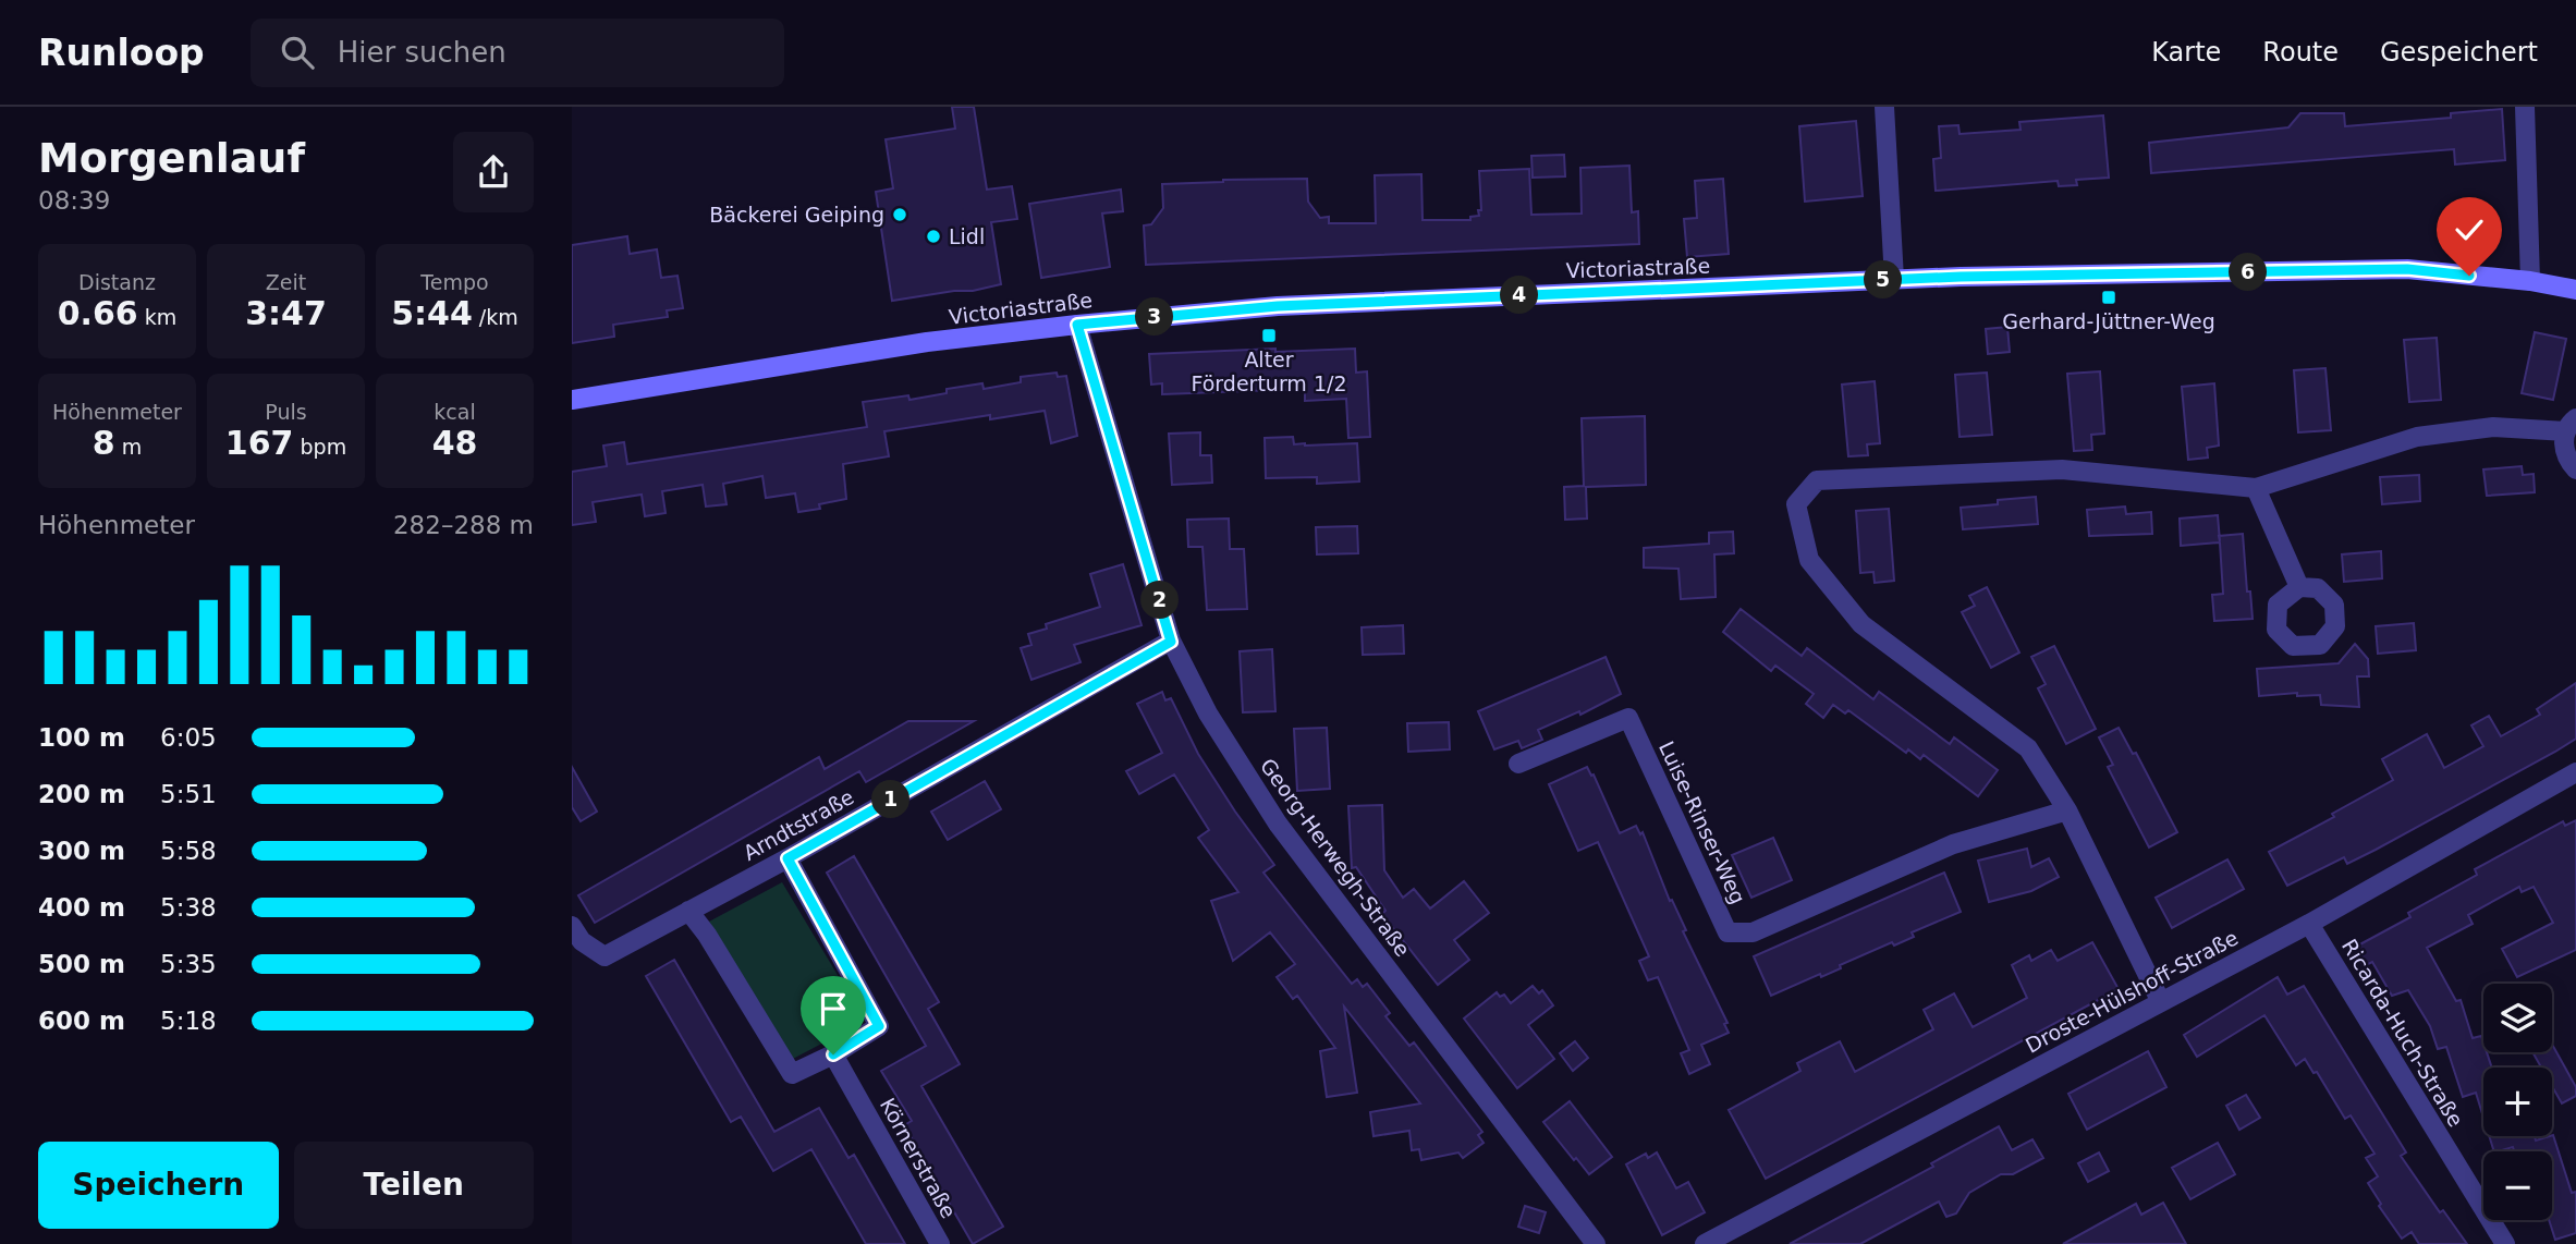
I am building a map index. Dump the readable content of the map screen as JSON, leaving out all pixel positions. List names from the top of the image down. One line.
{"streets":{"main road":["Victoriastraße"],"street":["Luise-Rinser-Weg","Arndtstraße","Georg-Herwegh-Straße","Droste-Hülshoff-Straße","Ricarda-Huch-Straße","Körnerstraße"]},"crossings":[["Victoriastraße","Georg-Herwegh-Straße"],["Arndtstraße","Georg-Herwegh-Straße"],["Droste-Hülshoff-Straße","Ricarda-Huch-Straße"]],"places":{"other":["Bäckerei Geiping","Lidl"],"transit":["Gerhard-Jüttner-Weg","Alter Förderturm 1/2"]},"page":{"header":"Runloop","search":"Hier suchen","nav":["Karte","Route","Gespeichert"],"heading":["Morgenlauf","08:39"],"stats":[["Distanz","0.66 km"],["Zeit","3:47"],["Tempo","5:44 /km"],["Höhenmeter","8 m"],["Puls","167 bpm"],["kcal","48"]],"pins":["6","5","4","3","2","1"],"chart":["Höhenmeter","282–288 m"],"list":[{"name":"100 m","note":"6:05"},{"name":"200 m","note":"5:51"},{"name":"300 m","note":"5:58"},{"name":"400 m","note":"5:38"},{"name":"500 m","note":"5:35"},{"name":"600 m","note":"5:18"}],"map_buttons":["+","−"],"buttons":["Speichern","Teilen"]}}
